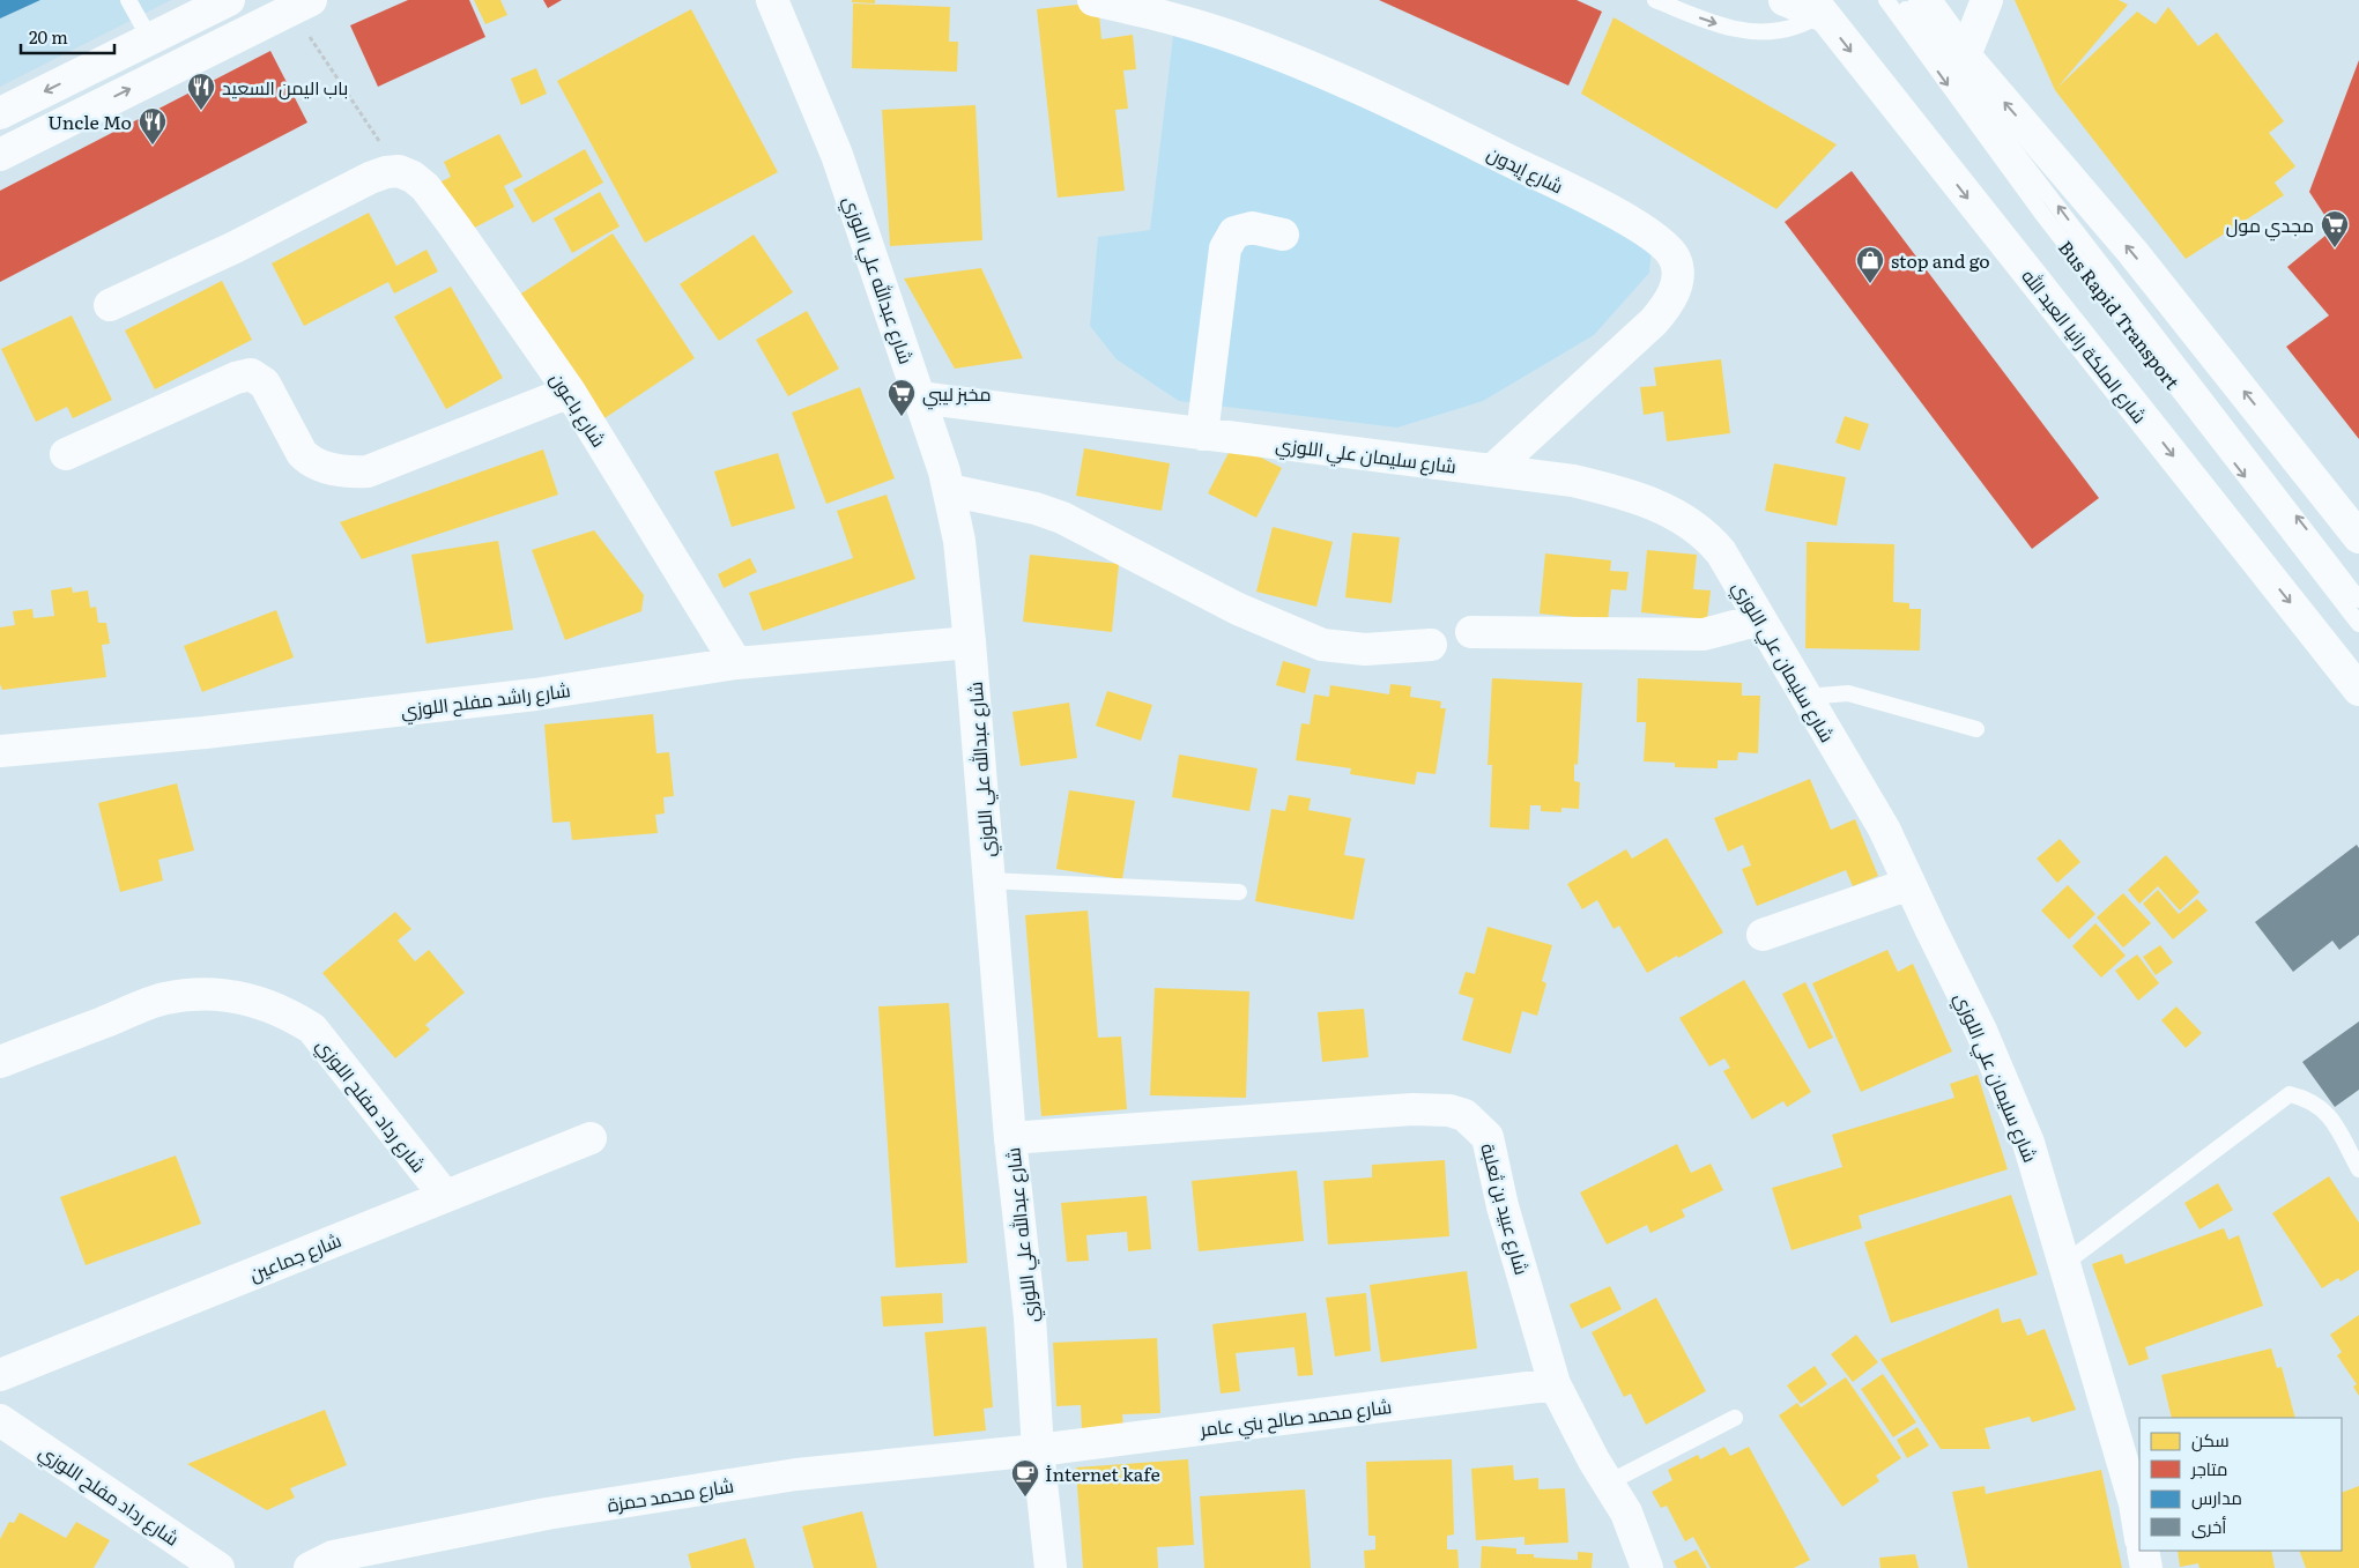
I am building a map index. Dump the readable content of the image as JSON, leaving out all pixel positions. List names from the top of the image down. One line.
{"streets":{"street":["شارع إيدون","شارع عبدالله علي اللوزي","شارع الملكة رانيا العبد الله","شارع باعون","شارع سليمان علي اللوزي","شارع راشد مفلح اللوزي","شارع رداد مفلح اللوزي","شارع عبيد بن ثعلبة","شارع جماعين","شارع محمد صالح بني عامر","شارع محمد حمزة"],"lane":["Bus Rapid Transport"]},"crossings":[["شارع إيدون","شارع سليمان علي اللوزي"],["شارع عبدالله علي اللوزي","شارع سليمان علي اللوزي"],["شارع عبدالله علي اللوزي","شارع راشد مفلح اللوزي"],["شارع عبدالله علي اللوزي","شارع عبيد بن ثعلبة"],["شارع عبدالله علي اللوزي","شارع محمد صالح بني عامر"],["شارع عبدالله علي اللوزي","شارع محمد حمزة"],["شارع باعون","شارع راشد مفلح اللوزي"],["شارع رداد مفلح اللوزي","شارع جماعين"],["شارع عبيد بن ثعلبة","شارع محمد صالح بني عامر"],["شارع محمد صالح بني عامر","شارع محمد حمزة"]],"places":{"restaurant":["باب اليمن السعيد","Uncle Mo"],"supermarket":["مجدي مول","مخبز ليبي"],"shop":["stop and go"],"cafe":["İnternet kafe"]},"legend":["سكن","متاجر","مدارس","أخرى"],"scale_bar":"20 m"}
